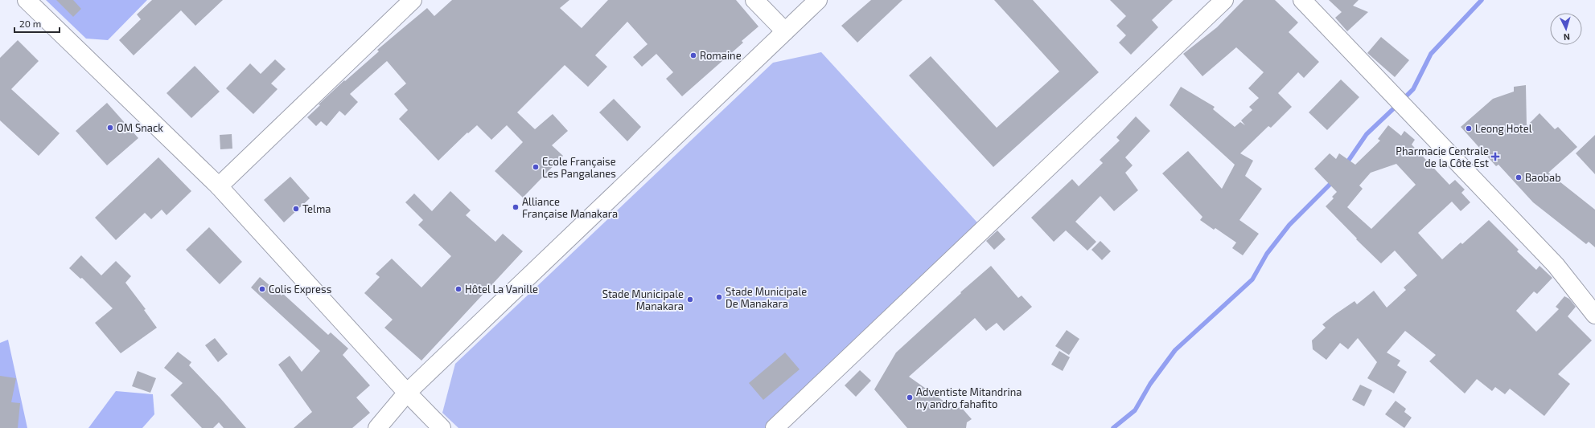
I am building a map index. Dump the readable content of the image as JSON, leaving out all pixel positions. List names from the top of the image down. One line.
{"places":{"other":["Romaine","OM Snack","Leong Hotel","Ecole Française Les Pangalanes","Baobab","Alliance Française Manakara","Telma","Colis Express","Hôtel La Vanille","Stade Municipale De Manakara","Stade Municipale Manakara","Adventiste Mitandrina ny andro fahafito"],"health":["Pharmacie Centrale de la Côte Est"]},"scale_bar":"20 m","north":"bottom"}
